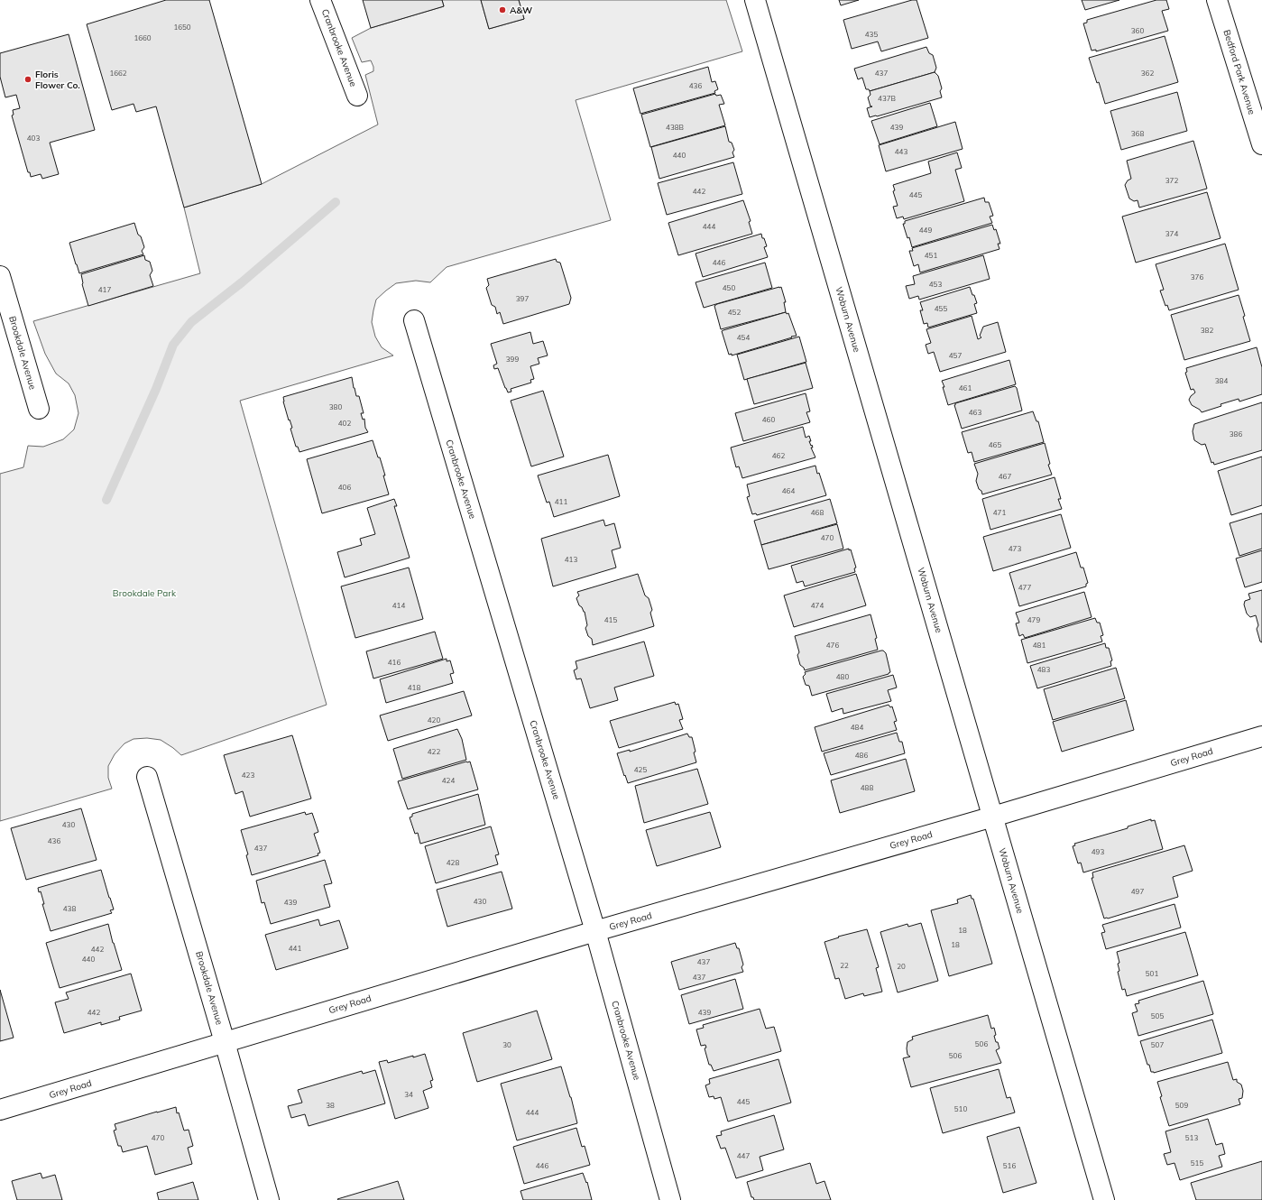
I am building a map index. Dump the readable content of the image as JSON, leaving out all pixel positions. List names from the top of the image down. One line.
{"streets":{"street":["Cranbrooke Avenue","Bedford Park Avenue","Woburn Avenue","Brookdale Avenue","Grey Road"]},"crossings":[["Cranbrooke Avenue","Grey Road"],["Woburn Avenue","Grey Road"],["Brookdale Avenue","Grey Road"]],"parks":["Brookdale Park"],"places":["A&W","Floris Flower Co."],"house_numbers":["1650","360","435","1660","1662","437","362","436","437B","438B","439","368","403","443","440","372","442","445","444","449","374","451","446","376","453","450","417","397","455","452","382","454","457","399","384","461","380","463","460","402","386","465","462","467","406","464","411","468","471","470","473","413","477","414","474","415","479","476","481","416","483","480","418","420","484","422","486","425","423","424","488","430","436","437","493","428","497","430","439","438","18","18","441","442","440","437","22","20","501","437","442","439","505","506","30","507","506","34","445","38","509","510","444","470","513","447","515","446","516"]}
